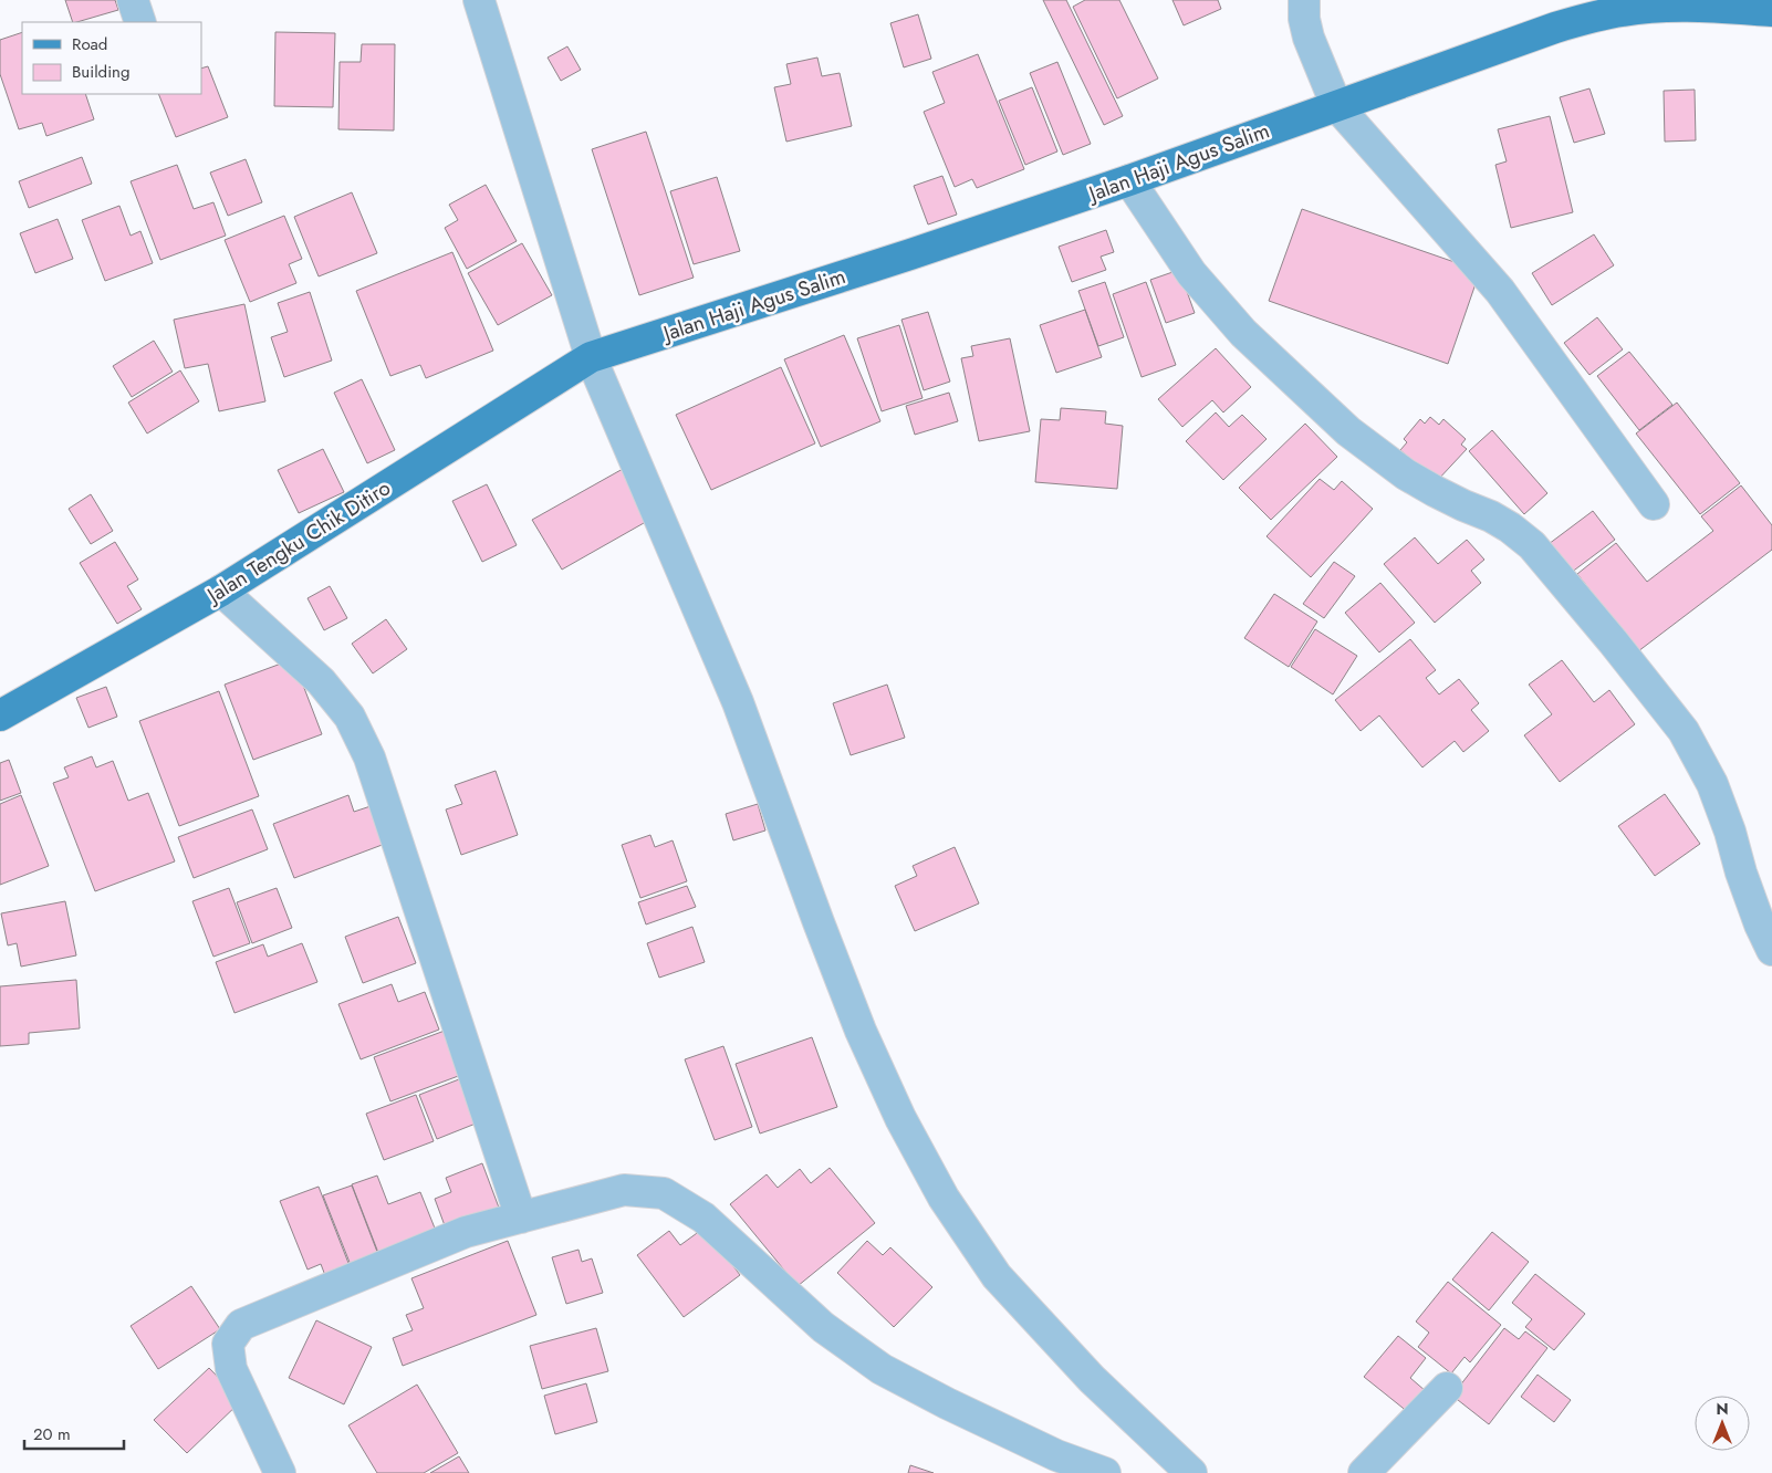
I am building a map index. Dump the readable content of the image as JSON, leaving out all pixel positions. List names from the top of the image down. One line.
{"streets":{"main road":["Jalan Haji Agus Salim","Jalan Tengku Chik Ditiro"]},"crossings":[["Jalan Haji Agus Salim","Jalan Tengku Chik Ditiro"]],"legend":["Road","Building"],"scale_bar":"20 m","north":"top"}
